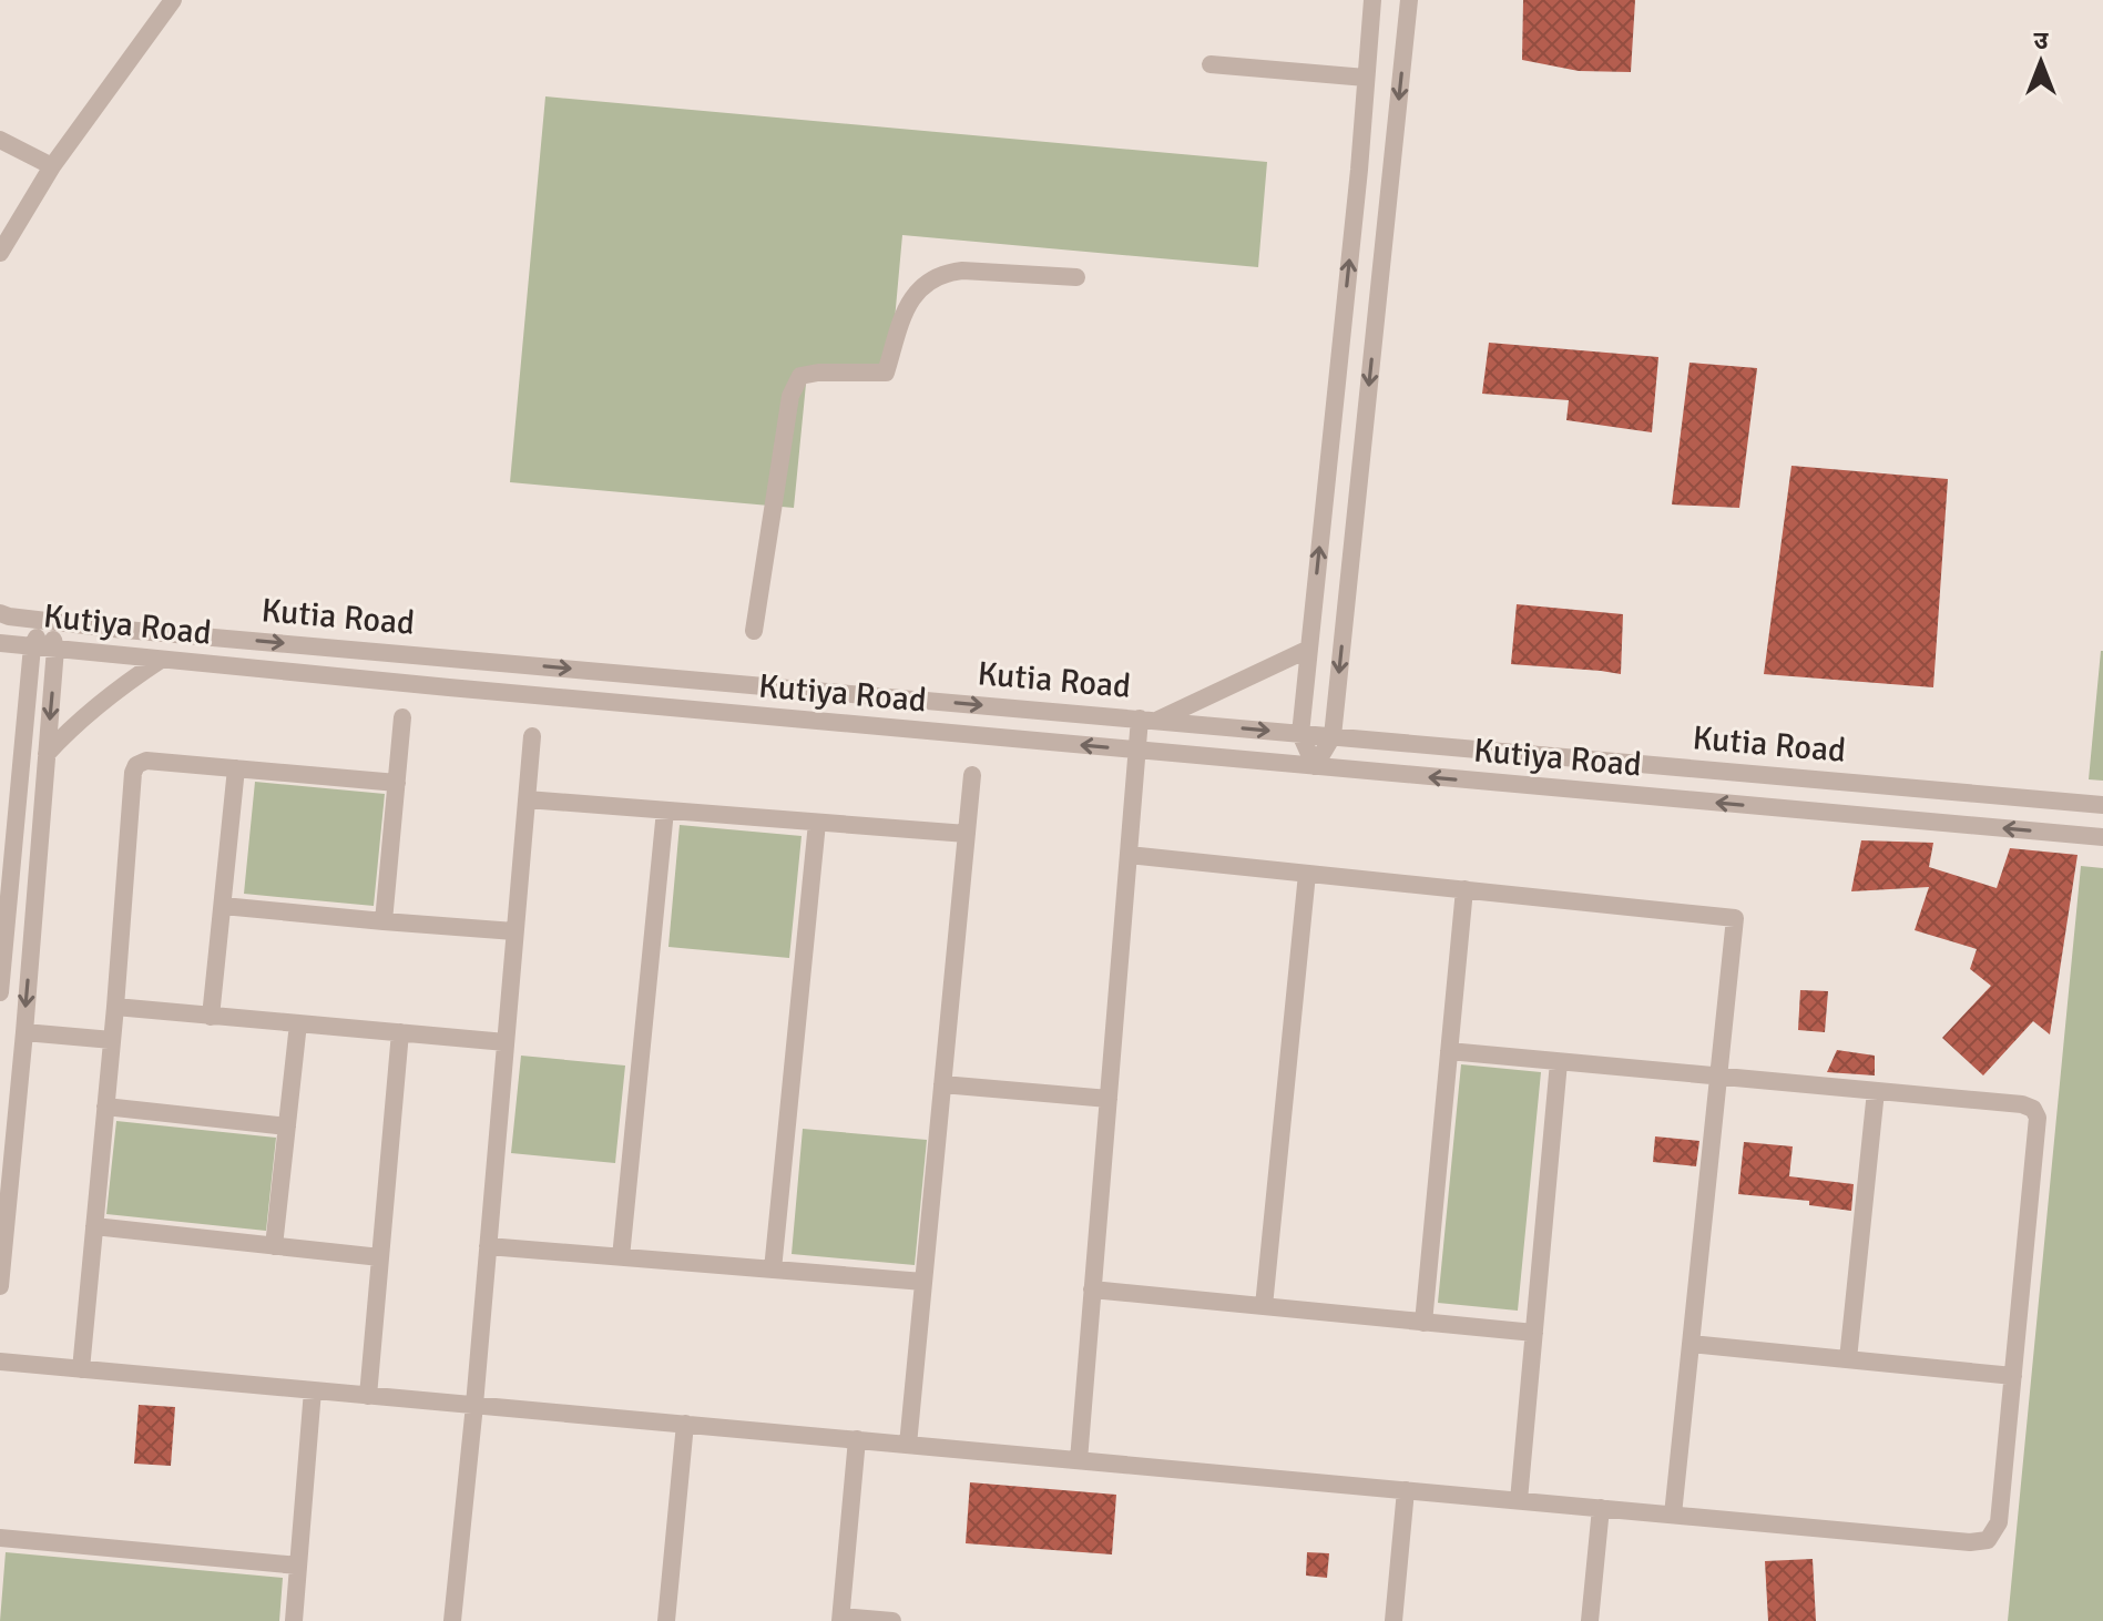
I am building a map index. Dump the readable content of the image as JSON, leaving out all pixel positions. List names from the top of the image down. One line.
{"streets":{"street":["Kutia Road","Kutiya Road"]},"north":"top"}
